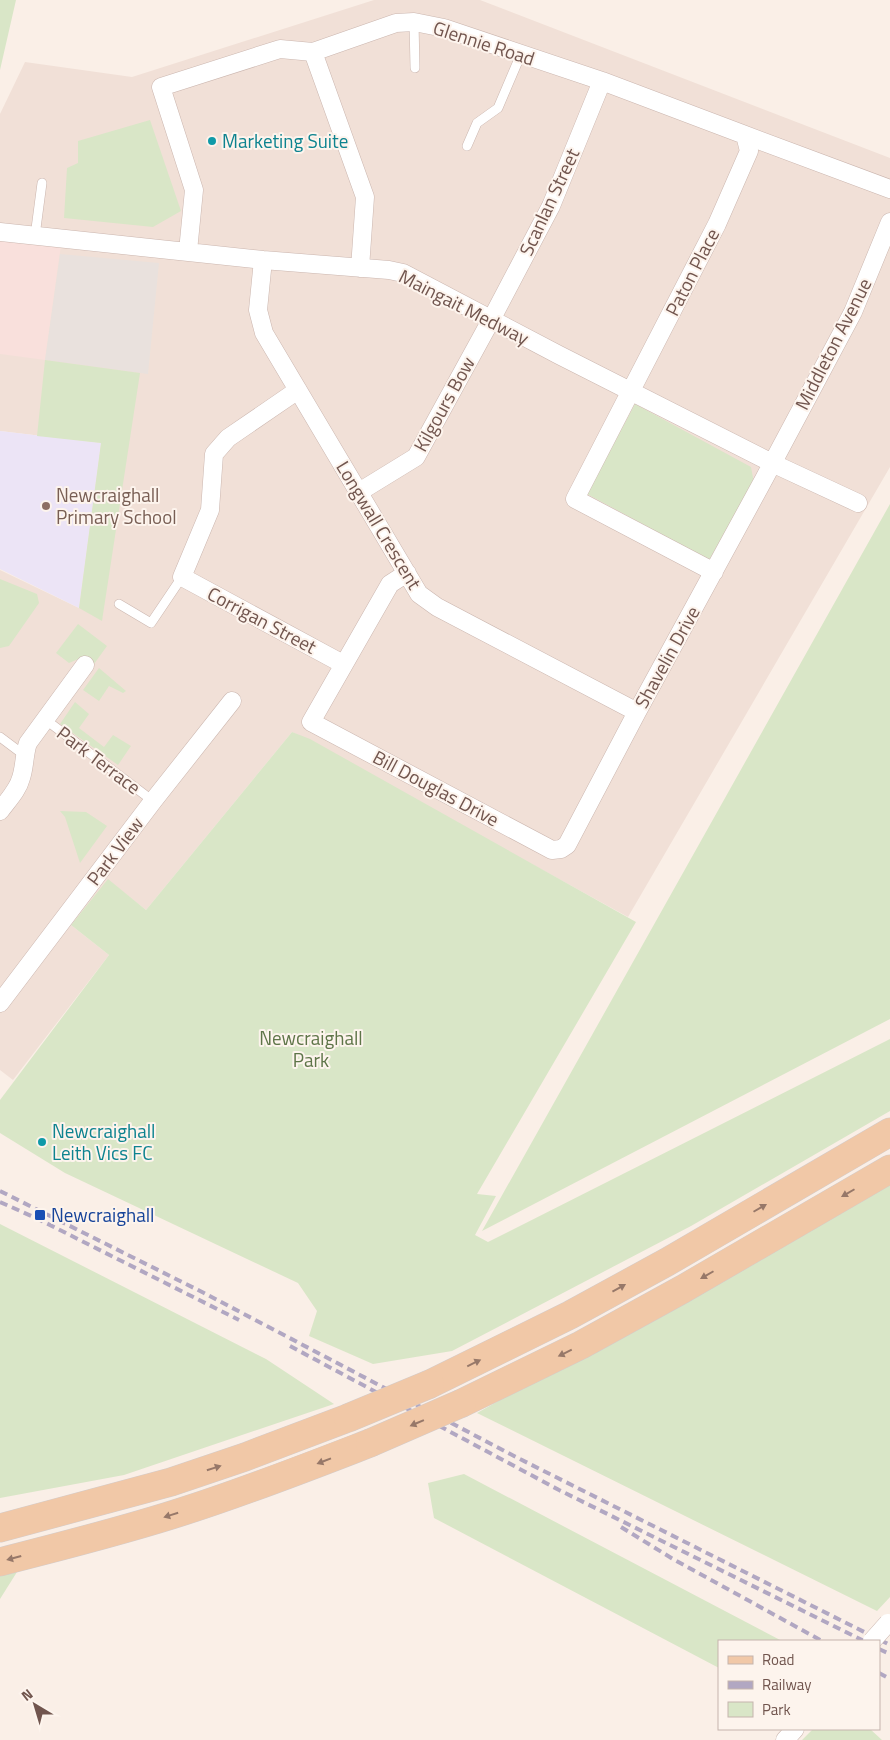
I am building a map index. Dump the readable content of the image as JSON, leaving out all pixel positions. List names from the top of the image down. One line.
{"streets":{"street":["Glennie Road","Scanlan Street","Paton Place","Maingait Medway","Middleton Avenue","Kilgours Bow","Longwall Crescent","Corrigan Street","Shavelin Drive","Bill Douglas Drive","Park View"],"lane":["Park Terrace"]},"crossings":[["Glennie Road","Scanlan Street"],["Glennie Road","Paton Place"],["Glennie Road","Maingait Medway"],["Scanlan Street","Maingait Medway"],["Scanlan Street","Kilgours Bow"],["Paton Place","Maingait Medway"],["Paton Place","Shavelin Drive"],["Maingait Medway","Middleton Avenue"],["Maingait Medway","Kilgours Bow"],["Maingait Medway","Longwall Crescent"],["Maingait Medway","Shavelin Drive"],["Middleton Avenue","Shavelin Drive"],["Kilgours Bow","Longwall Crescent"],["Longwall Crescent","Shavelin Drive"],["Corrigan Street","Bill Douglas Drive"],["Shavelin Drive","Bill Douglas Drive"],["Park Terrace","Park View"]],"parks":["Newcraighall Park"],"places":{"other":["Marketing Suite","Newcraighall Primary School","Newcraighall Leith Vics FC"],"transit":["Newcraighall"]},"legend":["Road","Railway","Park"],"north":"top left"}
